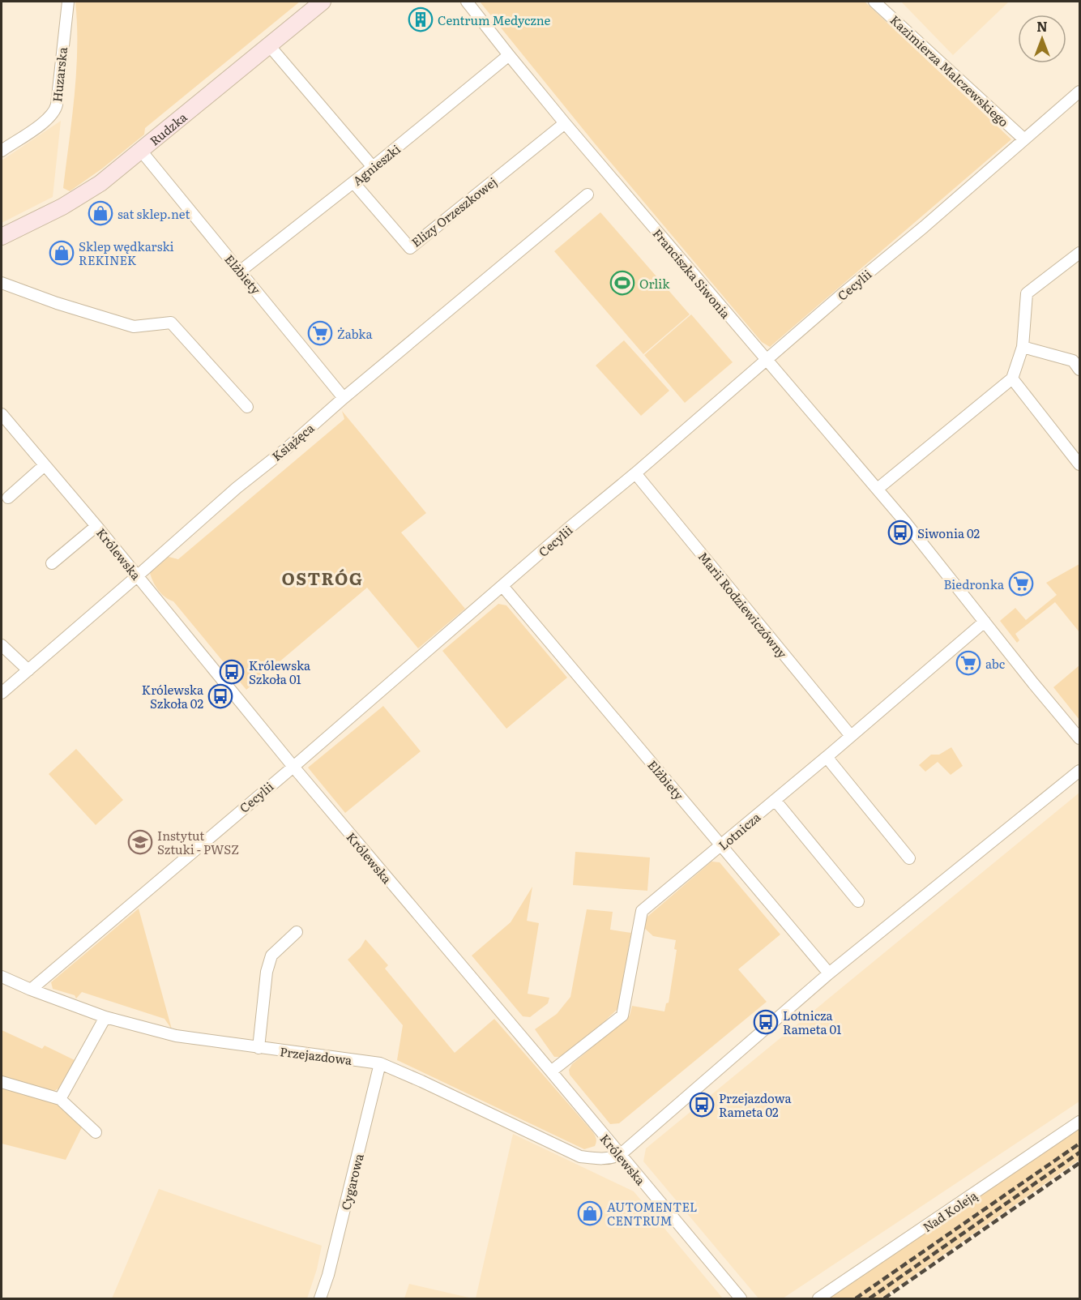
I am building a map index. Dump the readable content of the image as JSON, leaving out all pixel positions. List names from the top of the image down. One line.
{"streets":{"street":["Kazimierza Malczewskiego","Huzarska","Rudzka","Agnieszki","Elizy Orzeszkowej","Franciszka Siwonia","Elżbiety","Cecylii","Książęca","Królewska","Marii Rodziewiczówny","Lotnicza","Przejazdowa","Cygarowa","Nad Koleją"]},"crossings":[["Kazimierza Malczewskiego","Cecylii"],["Rudzka","Elżbiety"],["Agnieszki","Elizy Orzeszkowej"],["Agnieszki","Franciszka Siwonia"],["Agnieszki","Elżbiety"],["Elizy Orzeszkowej","Franciszka Siwonia"],["Franciszka Siwonia","Cecylii"],["Franciszka Siwonia","Lotnicza"],["Elżbiety","Cecylii"],["Elżbiety","Książęca"],["Elżbiety","Lotnicza"],["Cecylii","Królewska"],["Cecylii","Marii Rodziewiczówny"],["Cecylii","Przejazdowa"],["Książęca","Królewska"],["Królewska","Lotnicza"],["Królewska","Przejazdowa"],["Marii Rodziewiczówny","Lotnicza"],["Przejazdowa","Cygarowa"]],"districts":["OSTRÓG"],"places":{"building":["Centrum Medyczne"],"shop":["sat sklep.net","Sklep wędkarski REKINEK","AUTOMENTEL CENTRUM"],"sports":["Orlik"],"supermarket":["Żabka","Biedronka","abc"],"bus stop":["Siwonia 02","Królewska Szkoła 01","Królewska Szkoła 02","Lotnicza Rameta 01","Przejazdowa Rameta 02"],"school or university":["Instytut Sztuki - PWSZ"]},"north":"top"}
